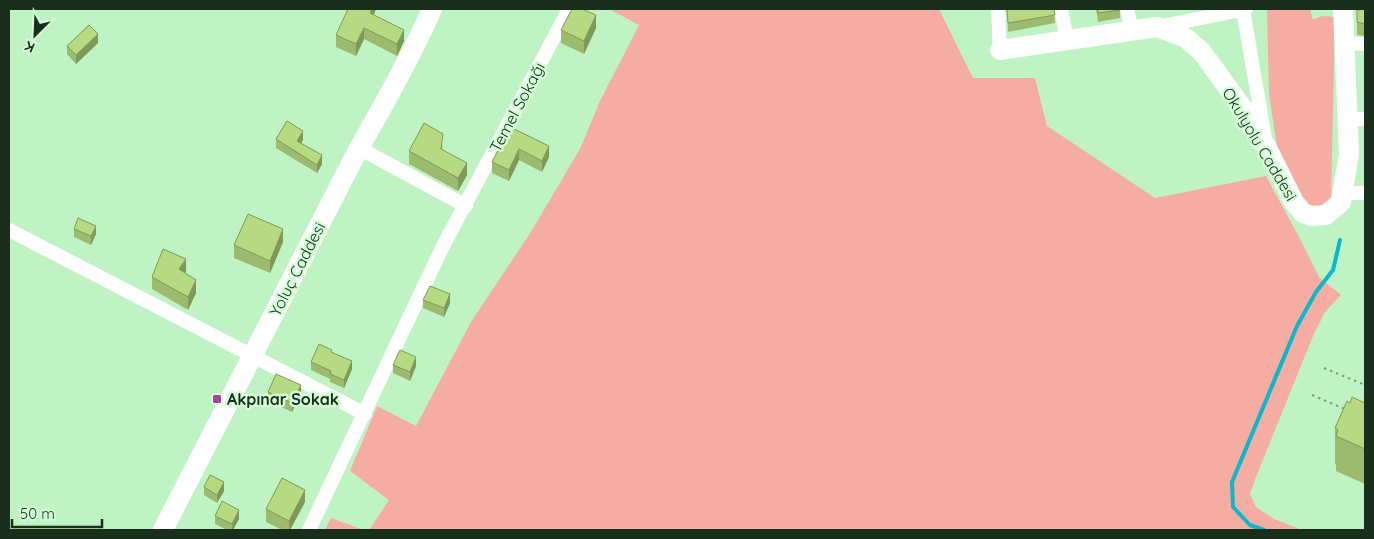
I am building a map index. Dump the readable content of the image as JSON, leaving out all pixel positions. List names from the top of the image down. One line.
{"streets":{"street":["Temel Sokağı","Okulyolu Caddesi","Yoluç Caddesi"]},"places":{"transit":["Akpınar Sokak"]},"scale_bar":"50 m","north":"bottom left"}
